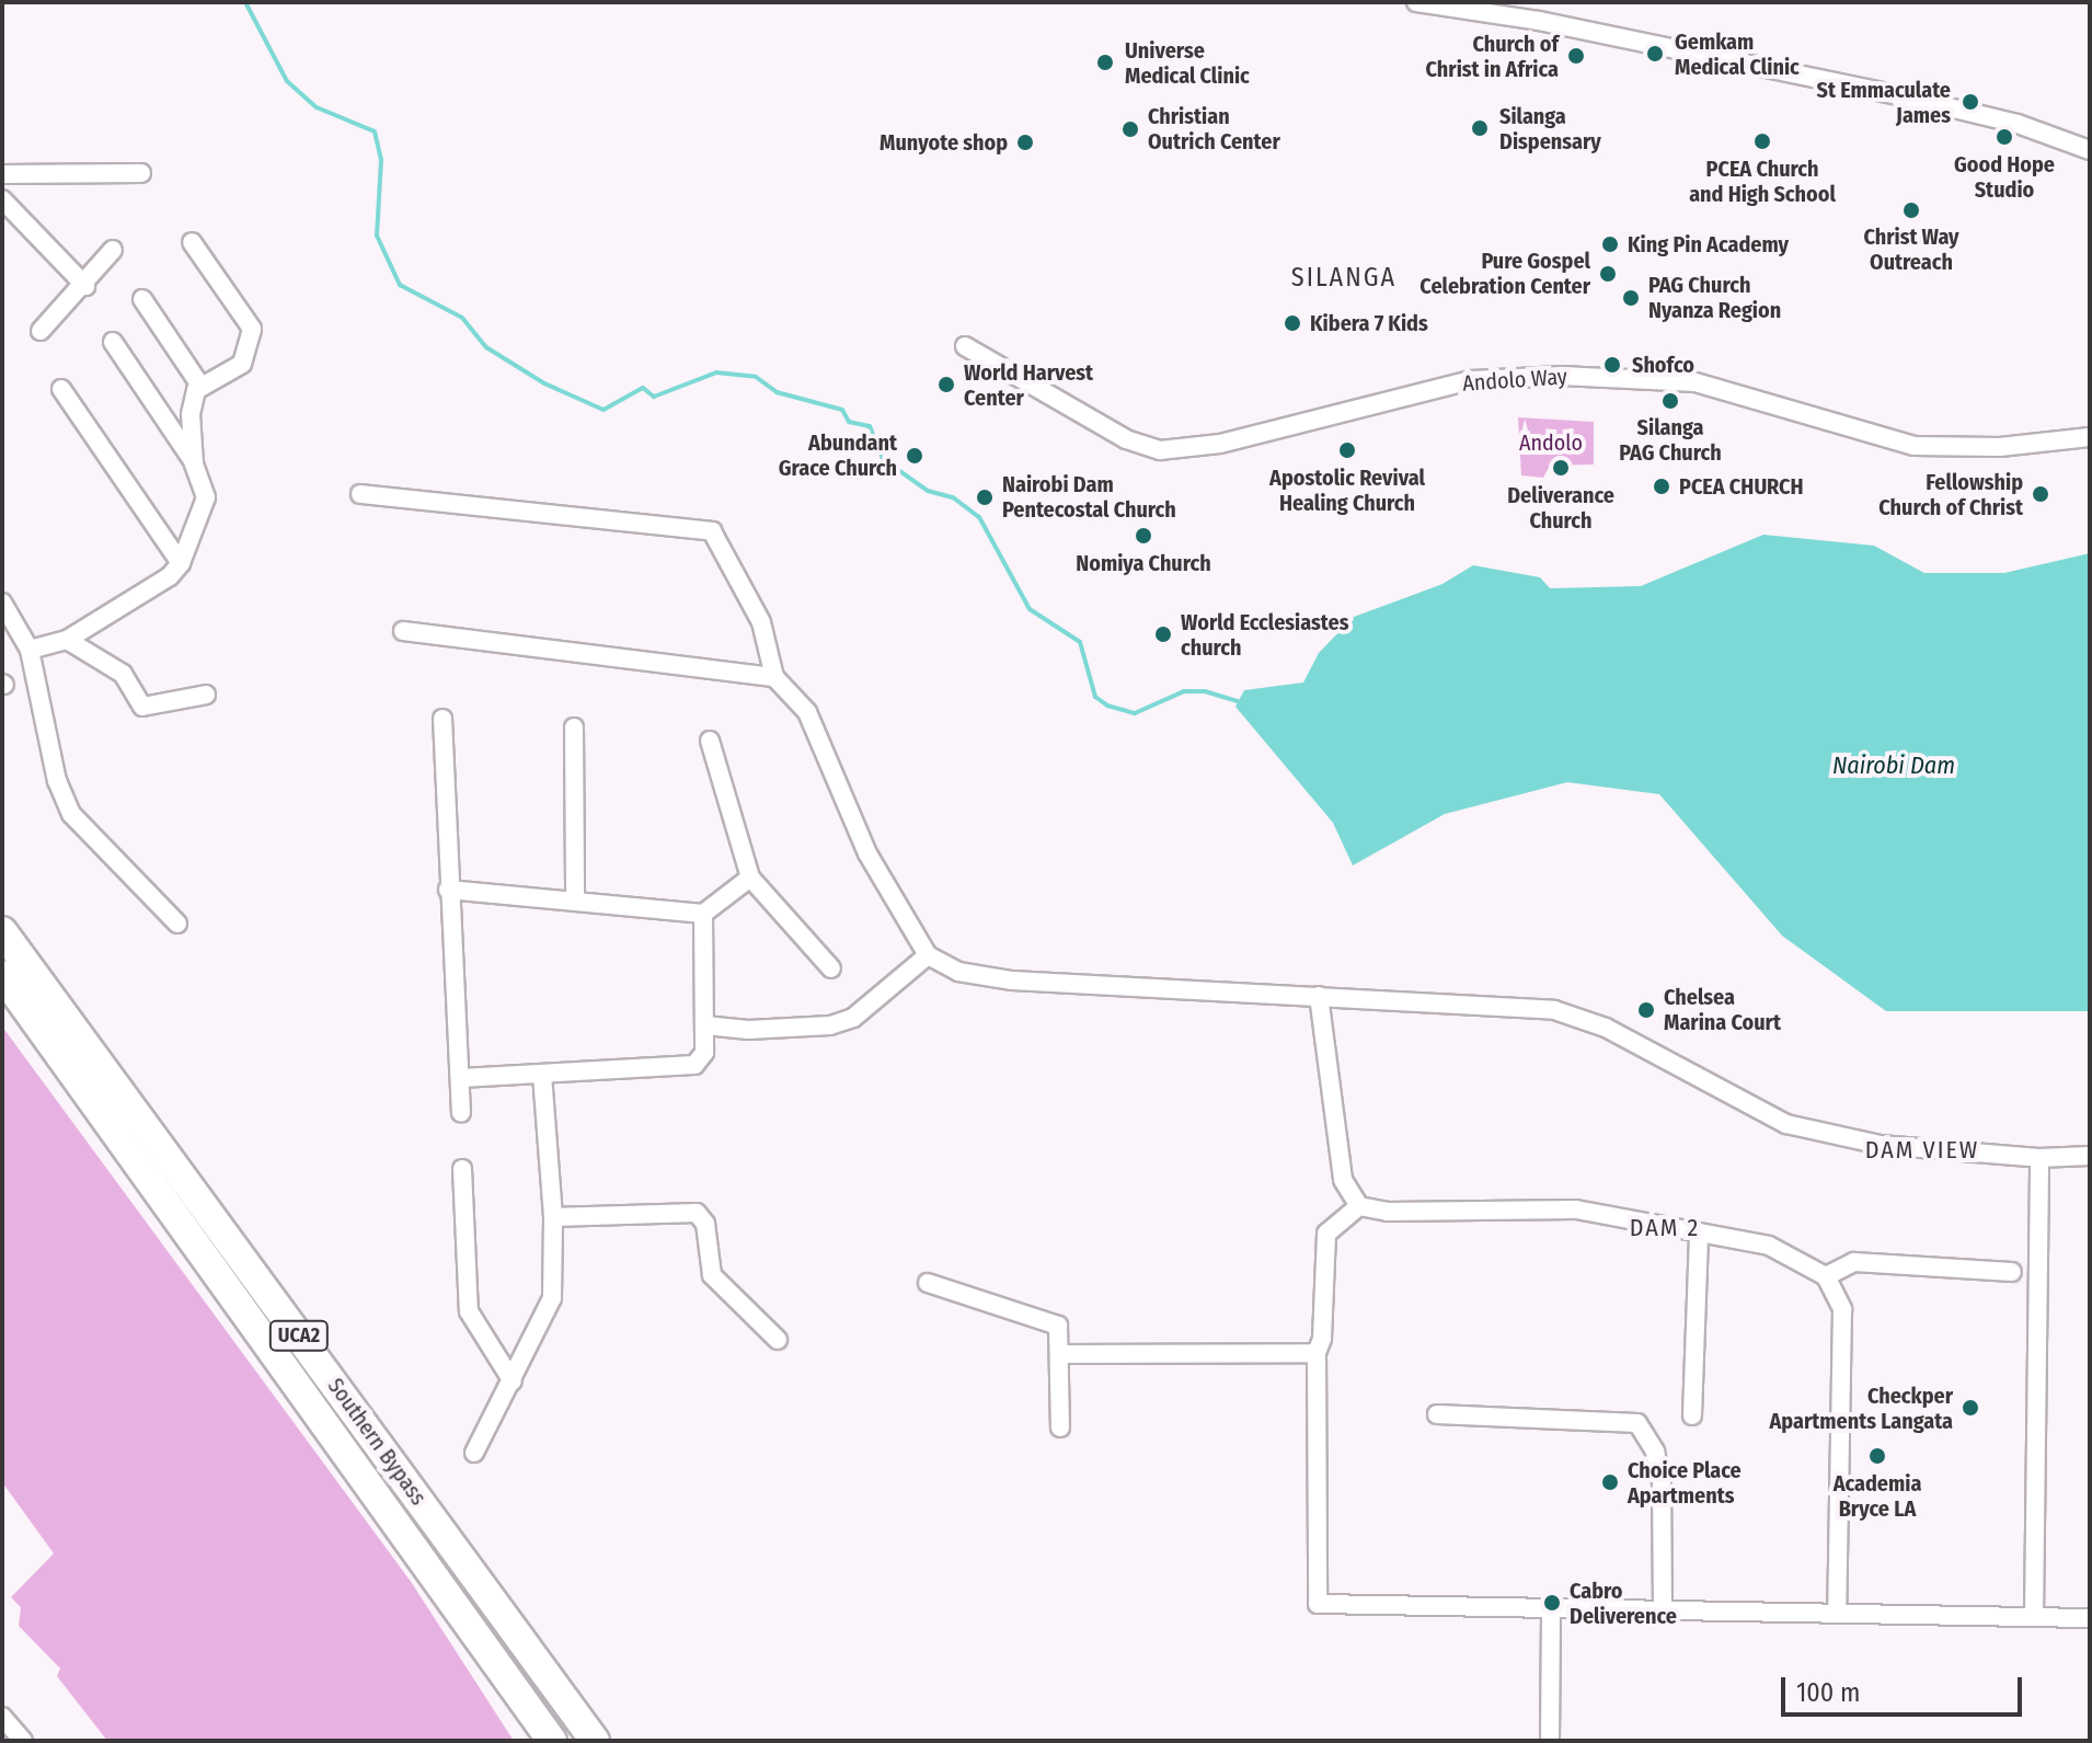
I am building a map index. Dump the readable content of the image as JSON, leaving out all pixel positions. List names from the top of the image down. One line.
{"streets":{"highway":["UCA2","Southern Bypass"],"street":["Andolo Way"]},"districts":["SILANGA","DAM VIEW","DAM 2"],"water":["Nairobi Dam"],"parks":["Andolo"],"places":["Gemkam Medical Clinic","Church of Christ in Africa","Universe Medical Clinic","St Emmaculate James","Silanga Dispensary","Christian Outrich Center","Good Hope Studio","PCEA Church and High School","Munyote shop","Christ Way Outreach","King Pin Academy","Pure Gospel Celebration Center","PAG Church Nyanza Region","Kibera 7 Kids","Shofco","World Harvest Center","Silanga PAG Church","Apostolic Revival Healing Church","Abundant Grace Church","Deliverance Church","PCEA CHURCH","Fellowship Church of Christ","Nairobi Dam Pentecostal Church","Nomiya Church","World Ecclesiastes church","Chelsea Marina Court","Checkper Apartments Langata","Academia Bryce LA","Choice Place Apartments","Cabro Deliverence"],"scale_bar":"100 m"}
